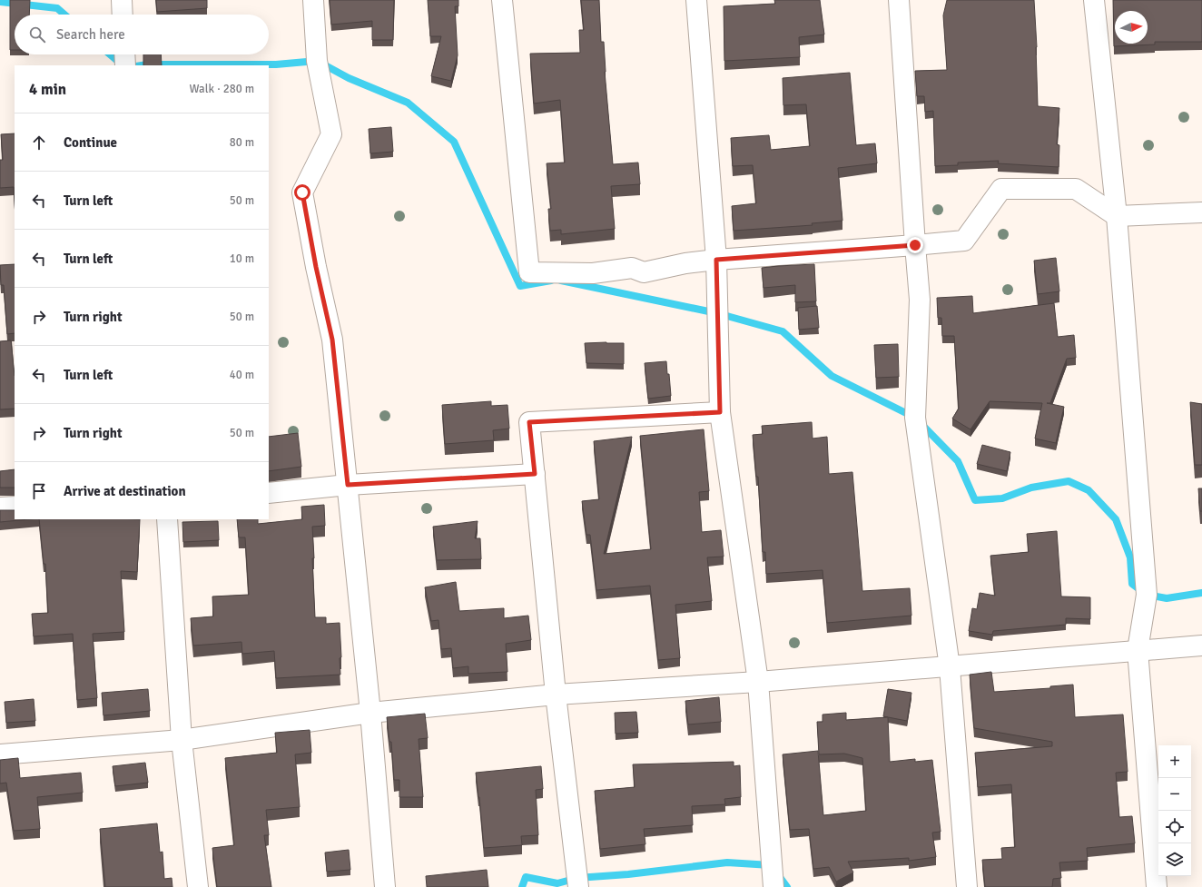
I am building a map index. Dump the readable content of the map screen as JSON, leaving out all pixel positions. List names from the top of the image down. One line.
{"north":"right","page":{"search":"Search here","heading":["4 min","Walk · 280 m"],"list":[["Continue","80 m"],["Turn left","50 m"],["Turn left","10 m"],["Turn right","50 m"],["Turn left","40 m"],["Turn right","50 m"],"Arrive at destination"],"map_buttons":["+","−"]}}
